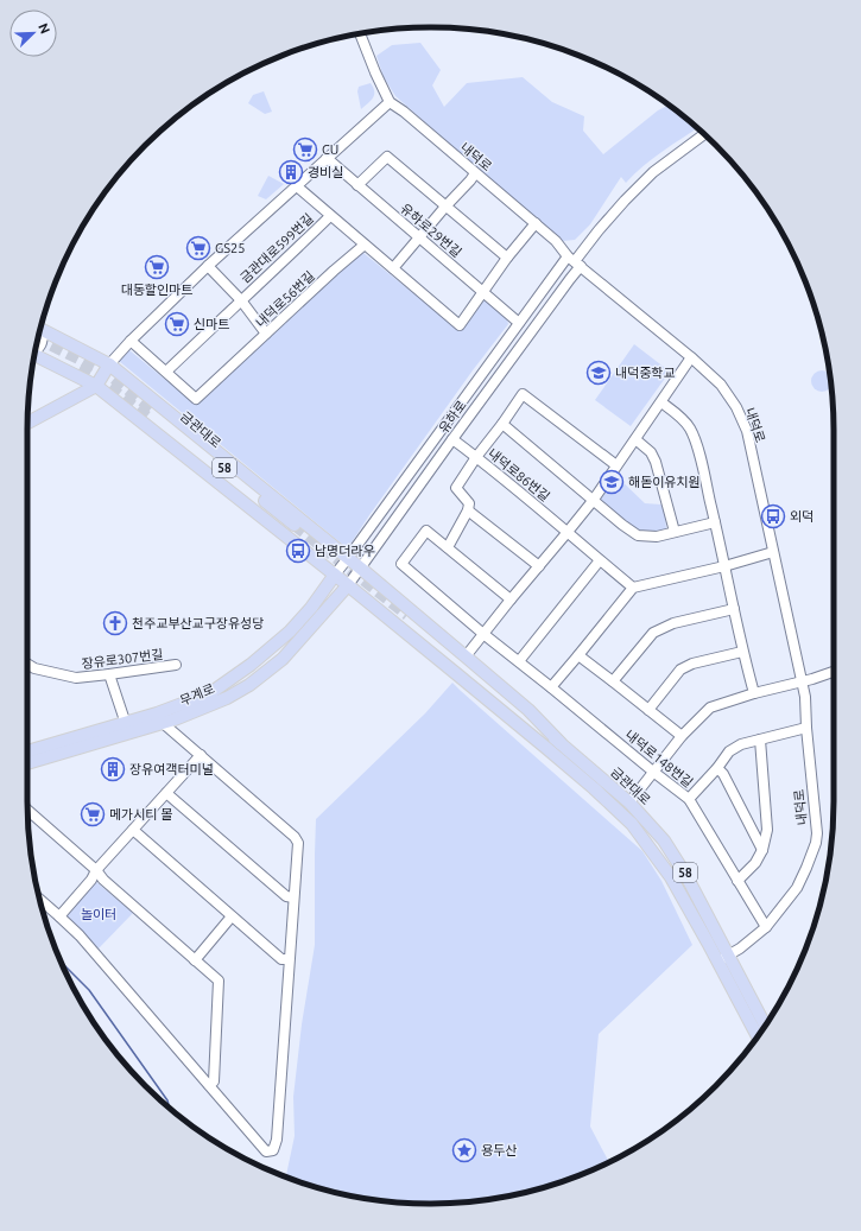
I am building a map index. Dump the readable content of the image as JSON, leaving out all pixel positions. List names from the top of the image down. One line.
{"streets":{"main road":["금관대로","58","무계로"],"street":["내덕로","유하로29번길","금관대로599번길","내덕로56번길","유하로","내덕로86번길","장유로307번길","내덕로148번길"]},"crossings":[["내덕로","유하로"],["내덕로","금관대로"],["내덕로","내덕로148번길"],["유하로29번길","유하로"],["금관대로599번길","내덕로56번길"],["유하로","내덕로86번길"],["유하로","무계로"]],"parks":["놀이터"],"places":{"supermarket":["CU","GS25","대동할인마트","신마트","메가시티 몰"],"building":["경비실","장유여객터미널"],"school or university":["내덕중학교","해돋이유치원"],"bus stop":["외덕","남명더라우"],"church":["천주교부산교구장유성당"],"place":["용두산"]},"north":"top right"}
